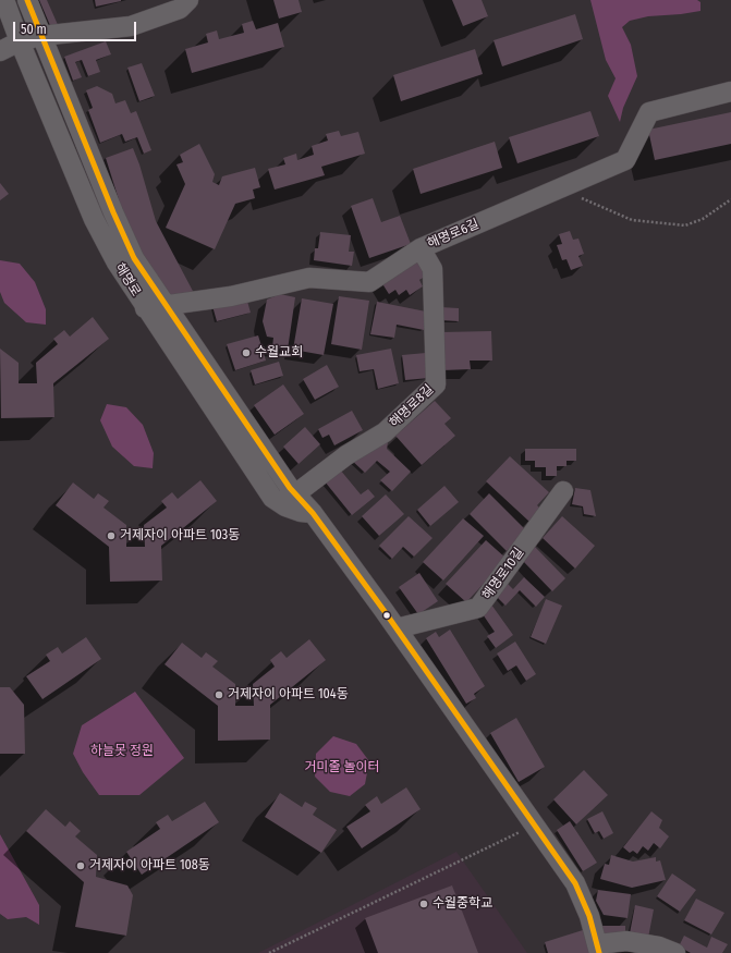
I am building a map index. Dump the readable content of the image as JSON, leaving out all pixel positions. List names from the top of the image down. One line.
{"streets":{"street":["해명로6길","해명로","해명로8길","해명로10길"]},"crossings":[["해명로6길","해명로"],["해명로6길","해명로8길"],["해명로","해명로8길"],["해명로","해명로10길"]],"parks":["하늘못 정원","거미줄 놀이터"],"places":["수월교회","거제자이 아파트 103동","거제자이 아파트 104동","거제자이 아파트 108동","수월중학교"],"scale_bar":"50 m"}
